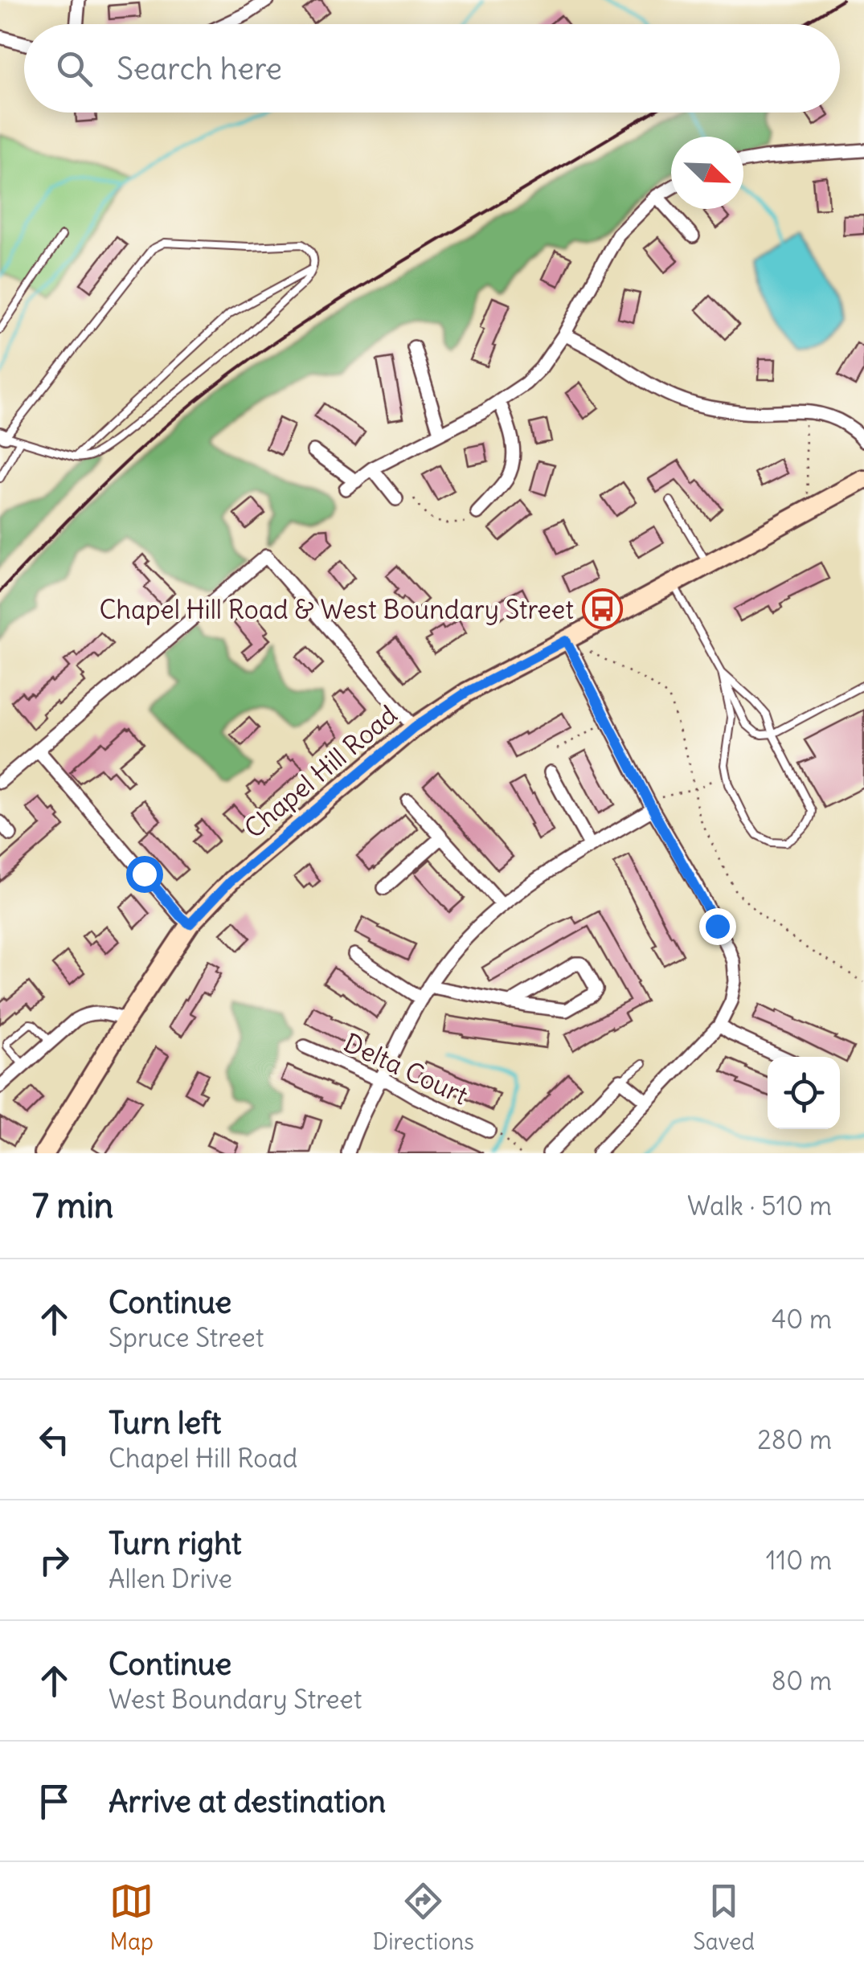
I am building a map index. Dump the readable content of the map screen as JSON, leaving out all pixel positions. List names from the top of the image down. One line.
{"streets":{"main road":["Chapel Hill Road"],"street":["Delta Court"]},"places":{"bus stop":["Chapel Hill Road & West Boundary Street"]},"north":"bottom right","page":{"search":"Search here","heading":["7 min","Walk · 510 m"],"list":[["Continue","Spruce Street","40 m"],["Turn left","Chapel Hill Road","280 m"],["Turn right","Allen Drive","110 m"],["Continue","West Boundary Street","80 m"],"Arrive at destination"],"nav":["Map","Directions","Saved"]}}
